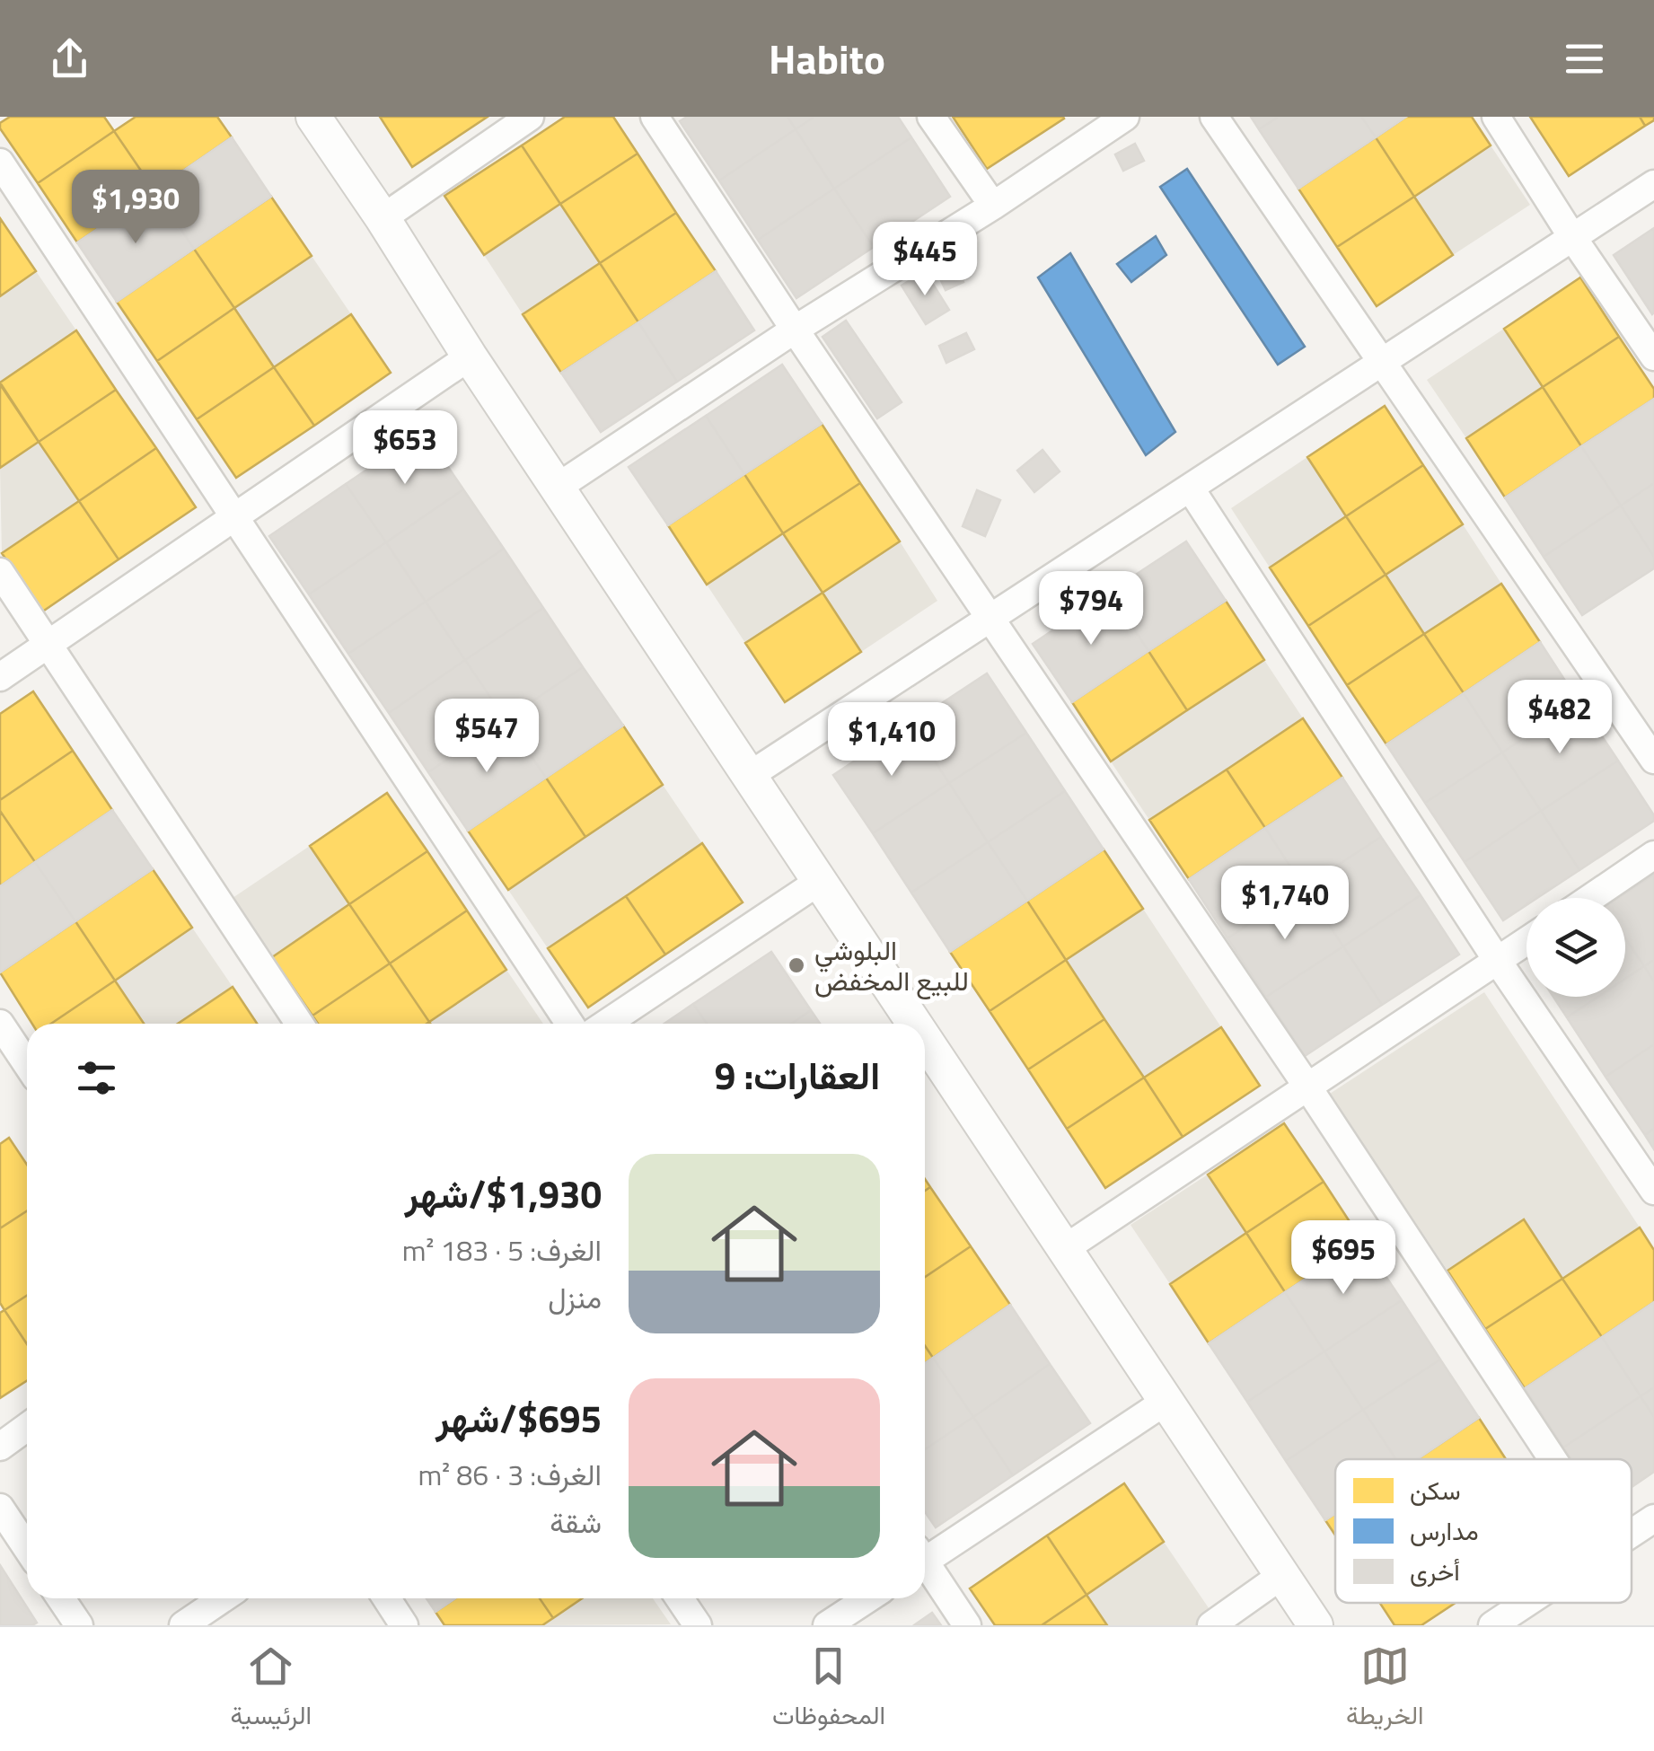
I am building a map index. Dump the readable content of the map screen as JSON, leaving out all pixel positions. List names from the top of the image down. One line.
{"places":["البلوشي للبيع المخفض"],"legend":["سكن","مدارس","أخرى"],"page":{"header":"Habito","price":["$1,930","$445","$653","$794","$482","$547","$1,410","$1,740","$695"],"heading":"العقارات: 9","list":[{"name":"$1,930/شهر","note":"الغرف: 5 · 183 m² · منزل"},{"name":"$695/شهر","note":"الغرف: 3 · 86 m² · شقة"}],"tabs":["الخريطة","المحفوظات","الرئيسية"]}}
